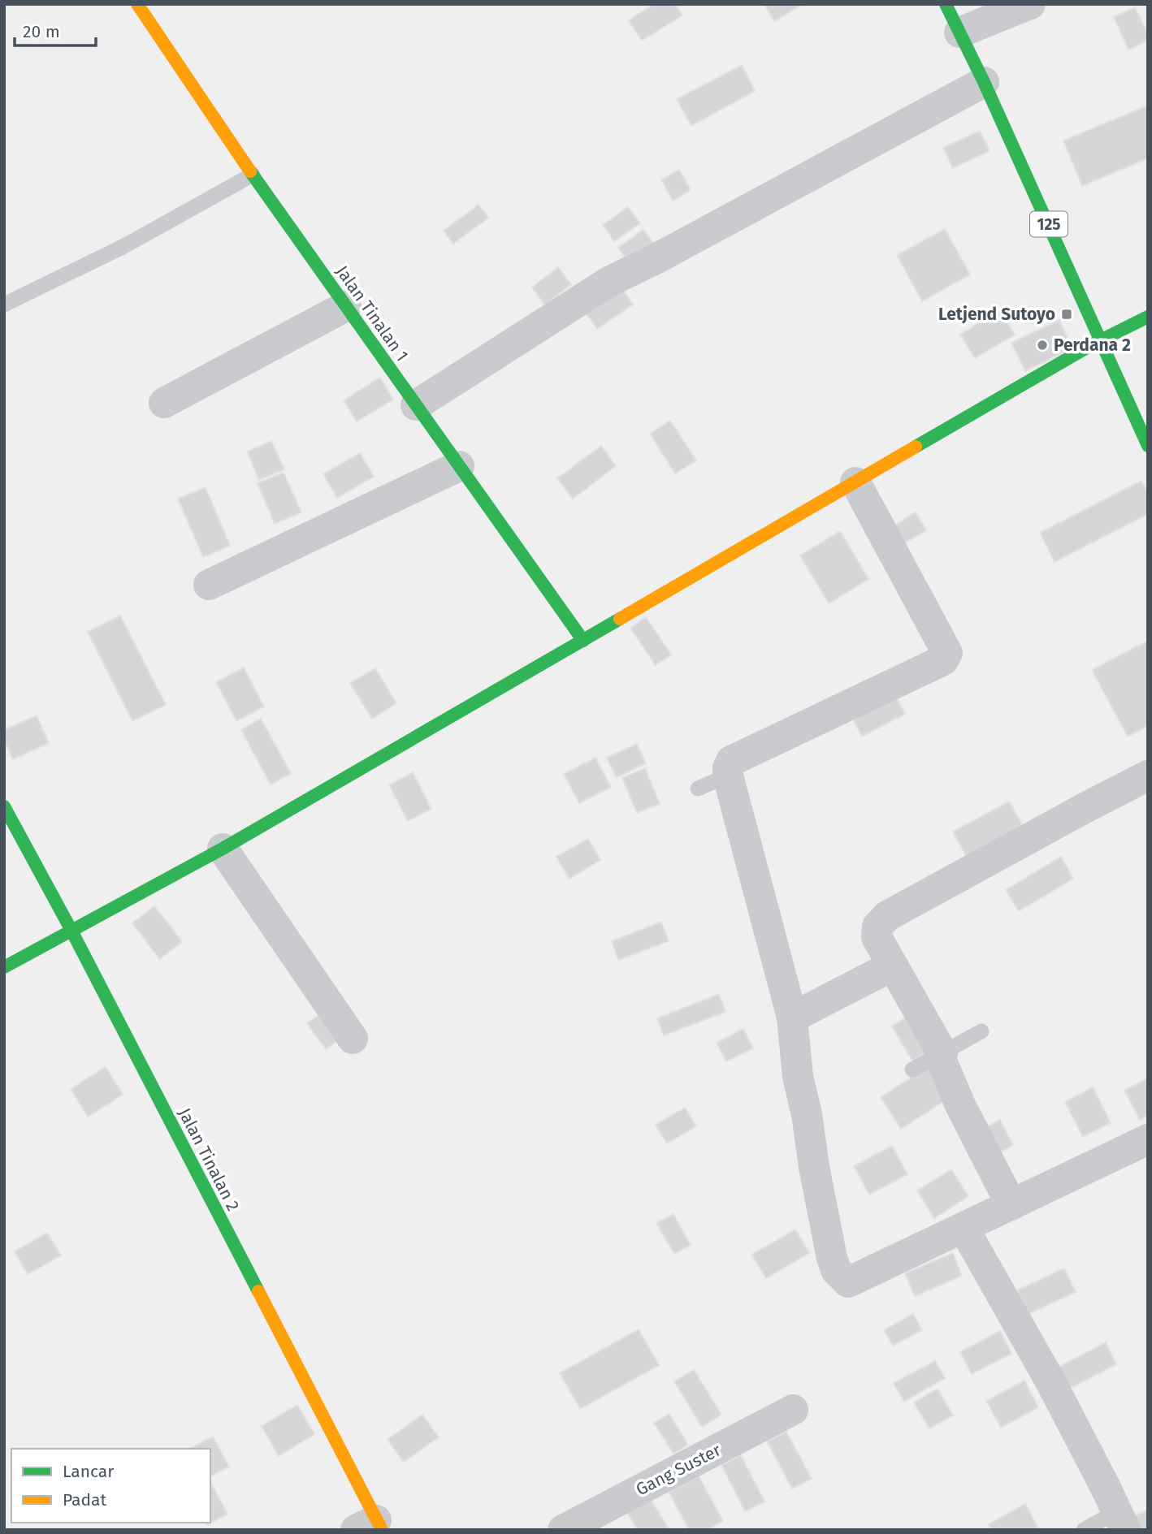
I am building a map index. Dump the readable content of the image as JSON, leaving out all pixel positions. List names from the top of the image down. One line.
{"streets":{"street":["125","Jalan Tinalan 1","Jalan Tinalan 2","Gang Suster"]},"places":{"transit":["Letjend Sutoyo"],"other":["Perdana 2"]},"legend":["Lancar","Padat"],"scale_bar":"20 m"}
